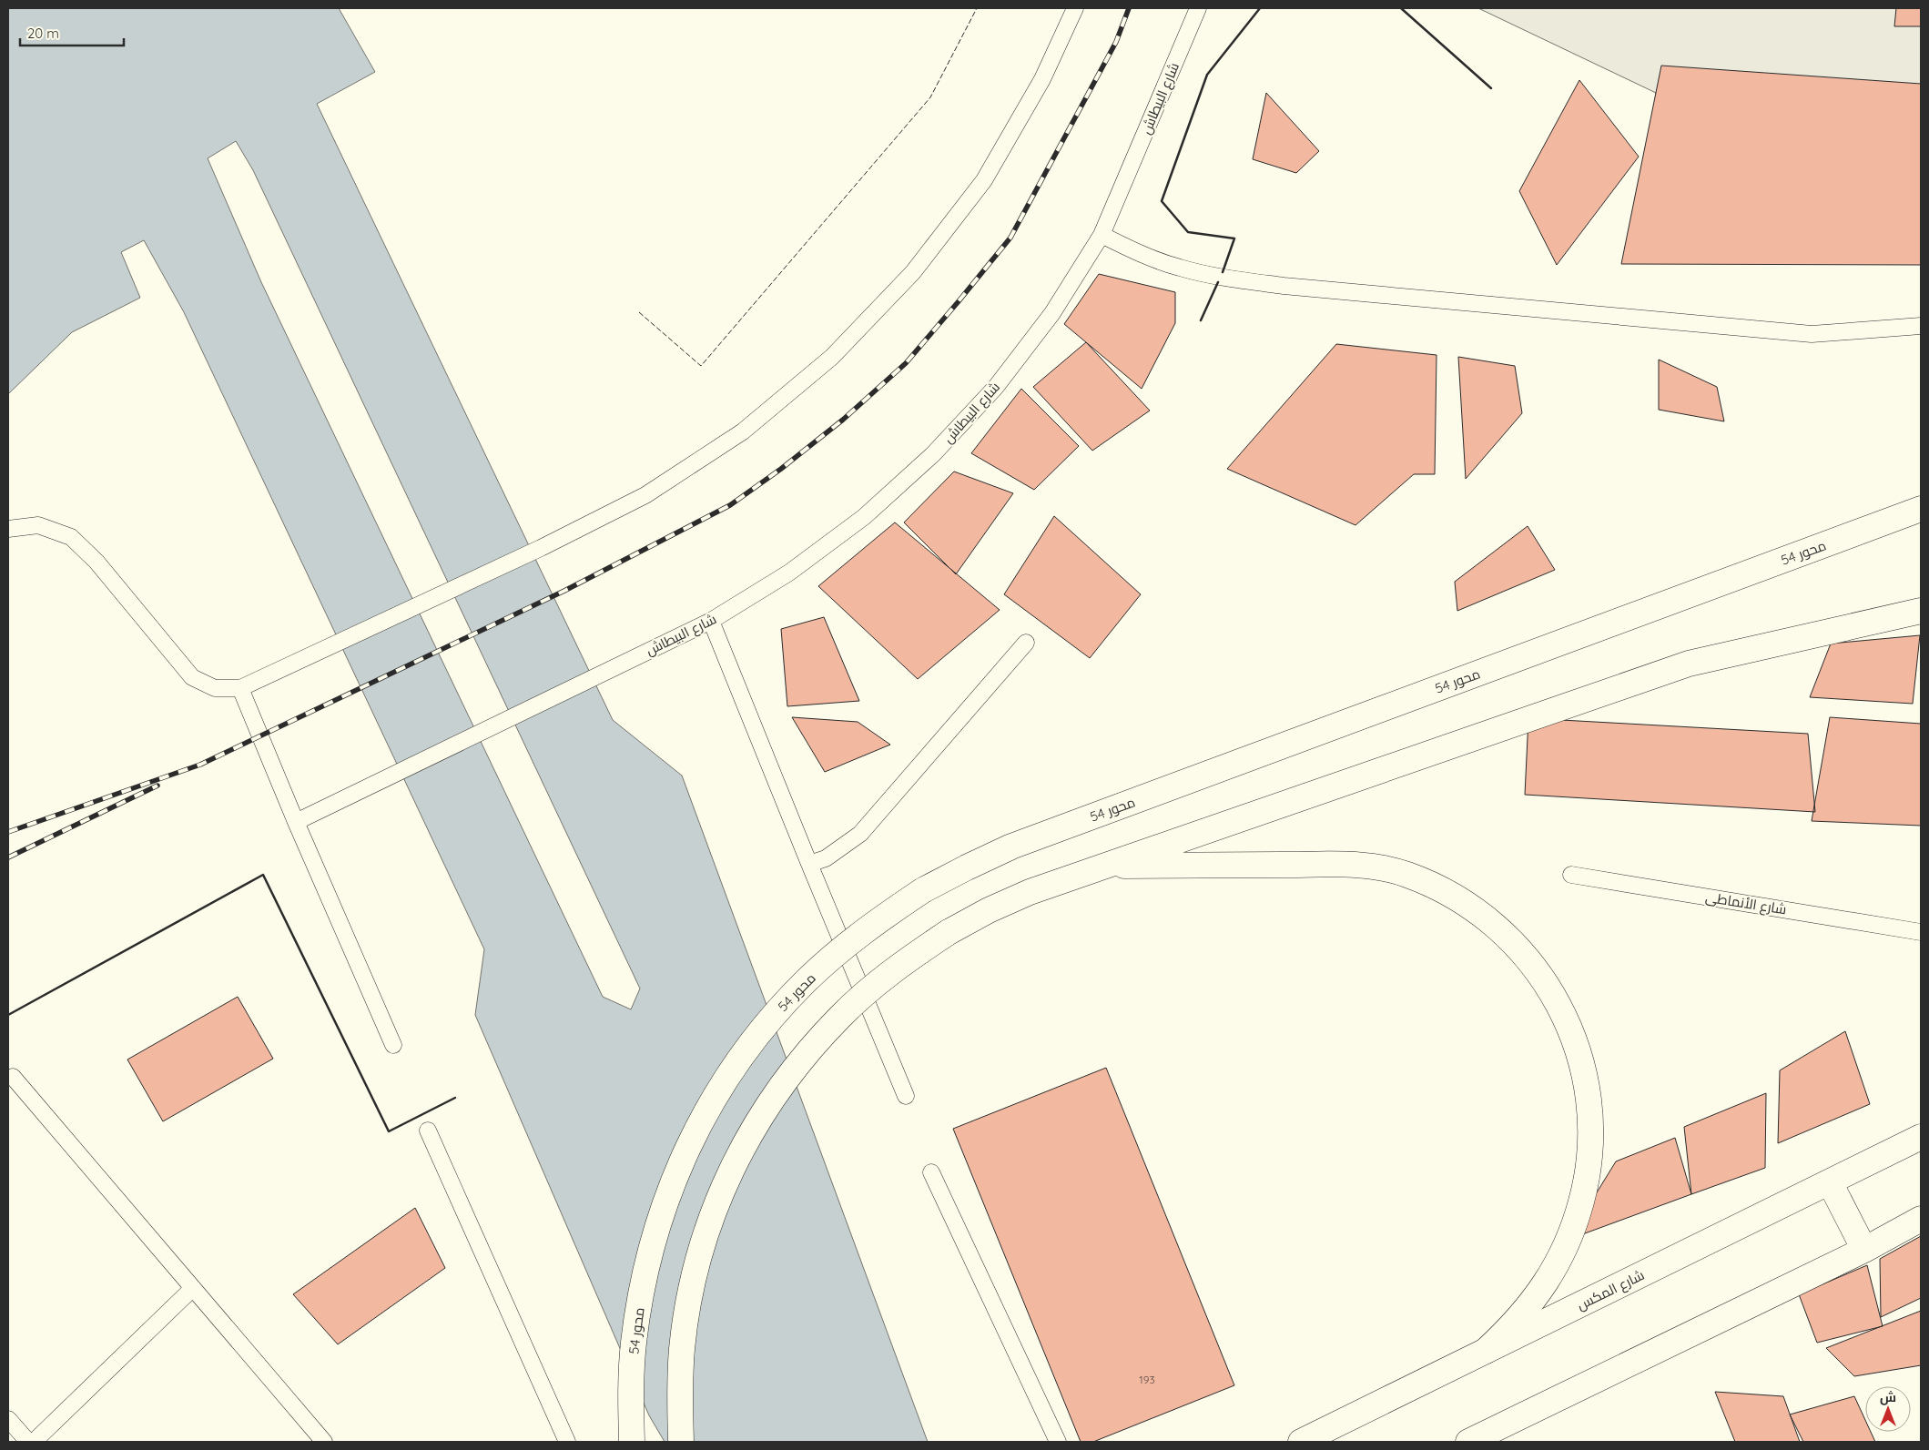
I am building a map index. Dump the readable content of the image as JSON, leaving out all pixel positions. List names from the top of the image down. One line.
{"streets":{"main road":["محور 54","شارع المكس"],"lane":["شارع البيطاش","شارع الأنماطى"]},"house_numbers":["193"],"scale_bar":"20 m","north":"top"}
